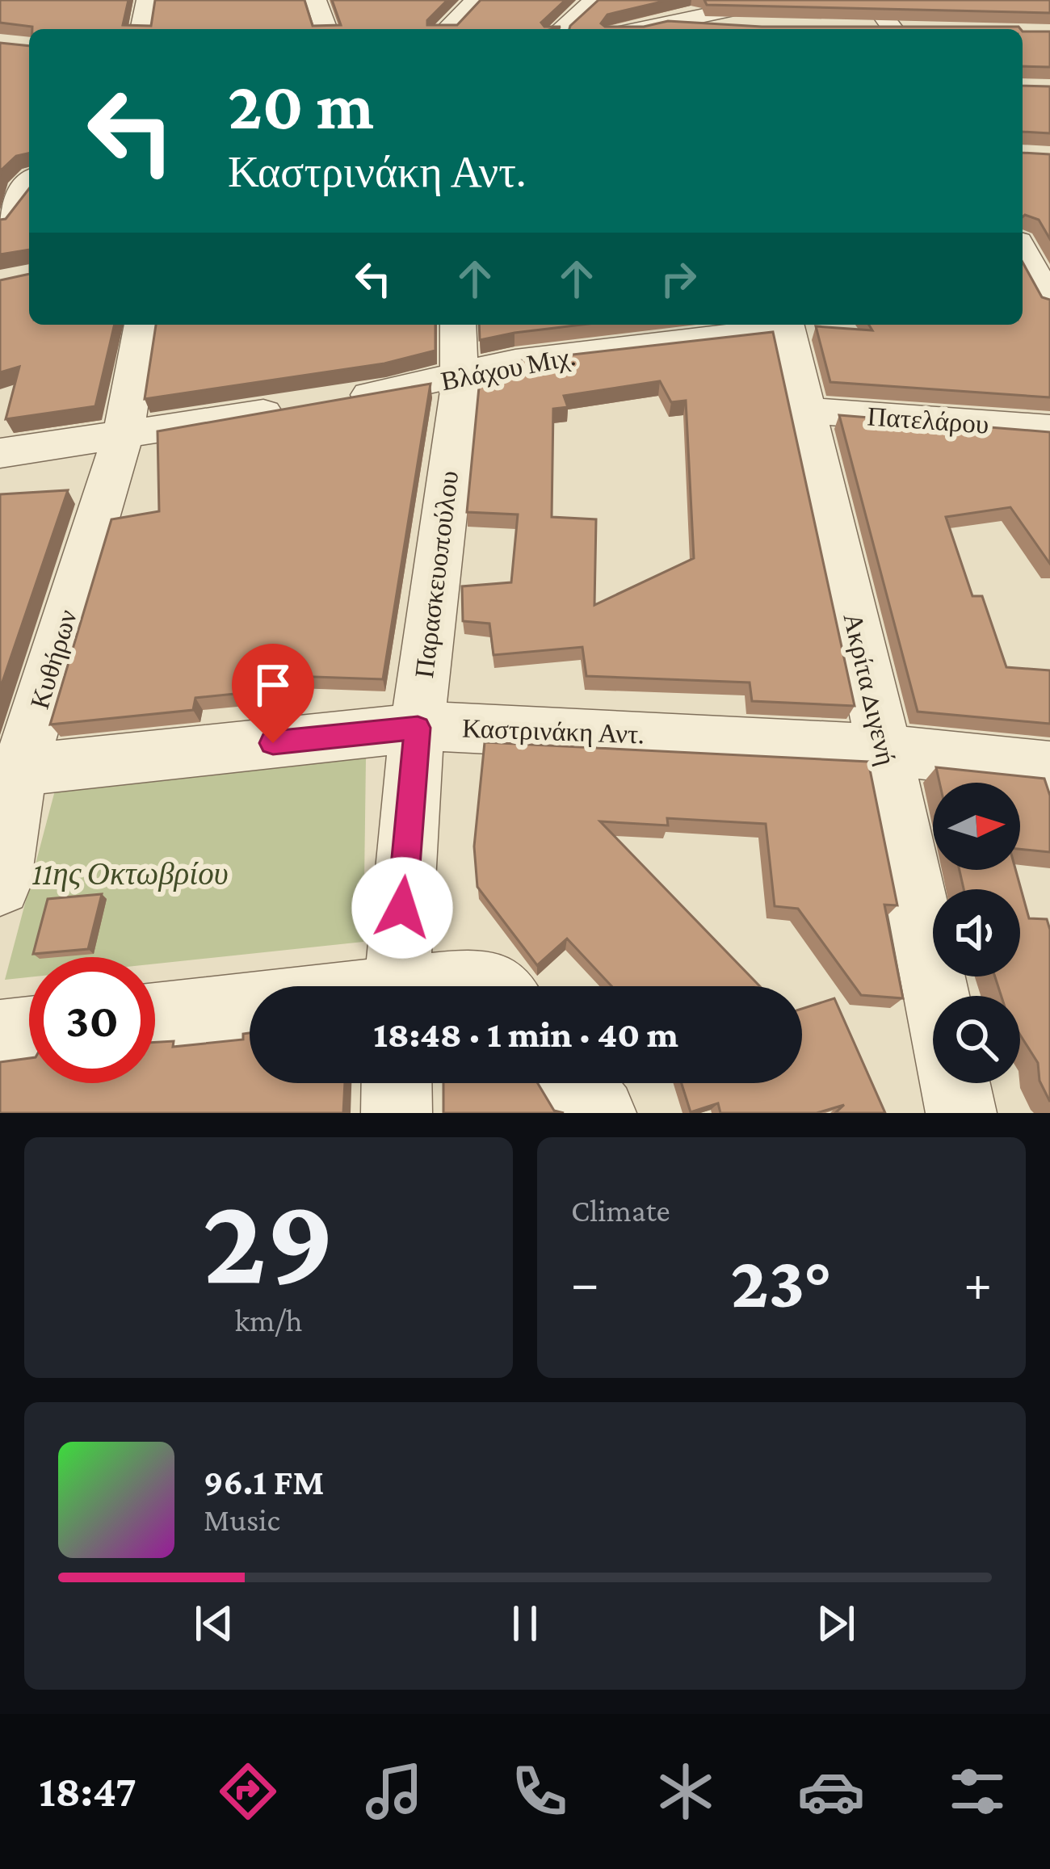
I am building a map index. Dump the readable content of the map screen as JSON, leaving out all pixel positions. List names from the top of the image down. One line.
{"streets":{"street":["Βλάχου Μιχ.","Πατελάρου","Παρασκευοπούλου","Κυθήρων","Ακρίτα Διγενή","Καστρινάκη Αντ."]},"crossings":[["Βλάχου Μιχ.","Παρασκευοπούλου"],["Βλάχου Μιχ.","Κυθήρων"],["Βλάχου Μιχ.","Ακρίτα Διγενή"],["Πατελάρου","Ακρίτα Διγενή"],["Παρασκευοπούλου","Καστρινάκη Αντ."],["Κυθήρων","Καστρινάκη Αντ."],["Ακρίτα Διγενή","Καστρινάκη Αντ."]],"parks":["11ης Οκτωβρίου"],"north":"right","page":{"turn":["20 m","Καστρινάκη Αντ."],"limit":"30","trip":"18:48 · 1 min · 40 m","tile":[["29","km/h"],"Climate"],"heat":["−","23°","+"],"song":["96.1 FM","Music"],"tabs":"18:47"}}
